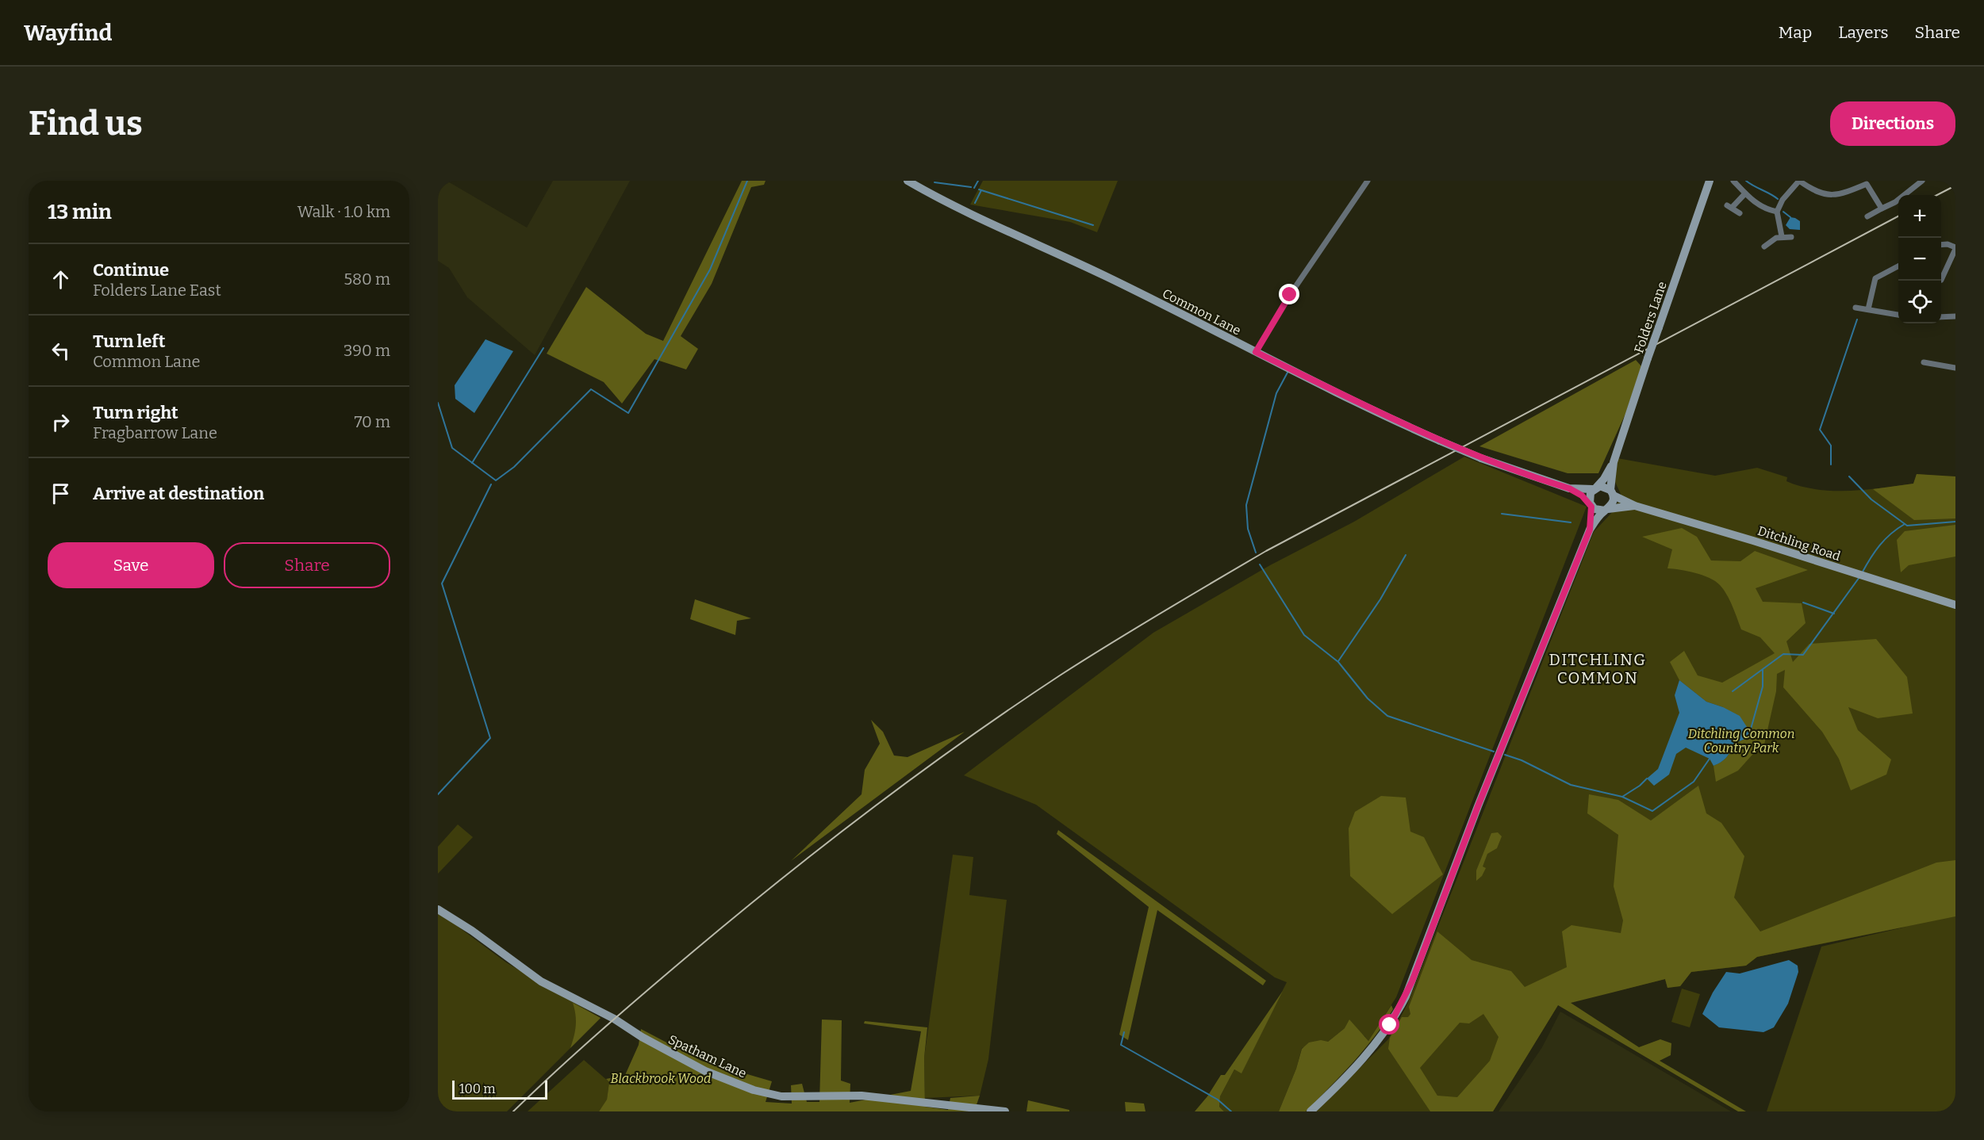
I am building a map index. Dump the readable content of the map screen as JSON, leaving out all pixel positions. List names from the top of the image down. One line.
{"streets":{"main road":["Common Lane","Folders Lane","Ditchling Road","Spatham Lane"]},"crossings":[["Common Lane","Folders Lane"],["Common Lane","Ditchling Road"],["Folders Lane","Ditchling Road"]],"districts":["DITCHLING COMMON"],"parks":["Ditchling Common Country Park","Blackbrook Wood"],"scale_bar":"100 m","page":{"header":"Wayfind","nav":["Map","Layers","Share"],"buttons":["Directions",["Save","Share"]],"title":"Find us","heading":["13 min","Walk · 1.0 km"],"map_buttons":["+","−"],"list":[["Continue","Folders Lane East","580 m"],["Turn left","Common Lane","390 m"],["Turn right","Fragbarrow Lane","70 m"],"Arrive at destination"],"scale":"100 m"}}
